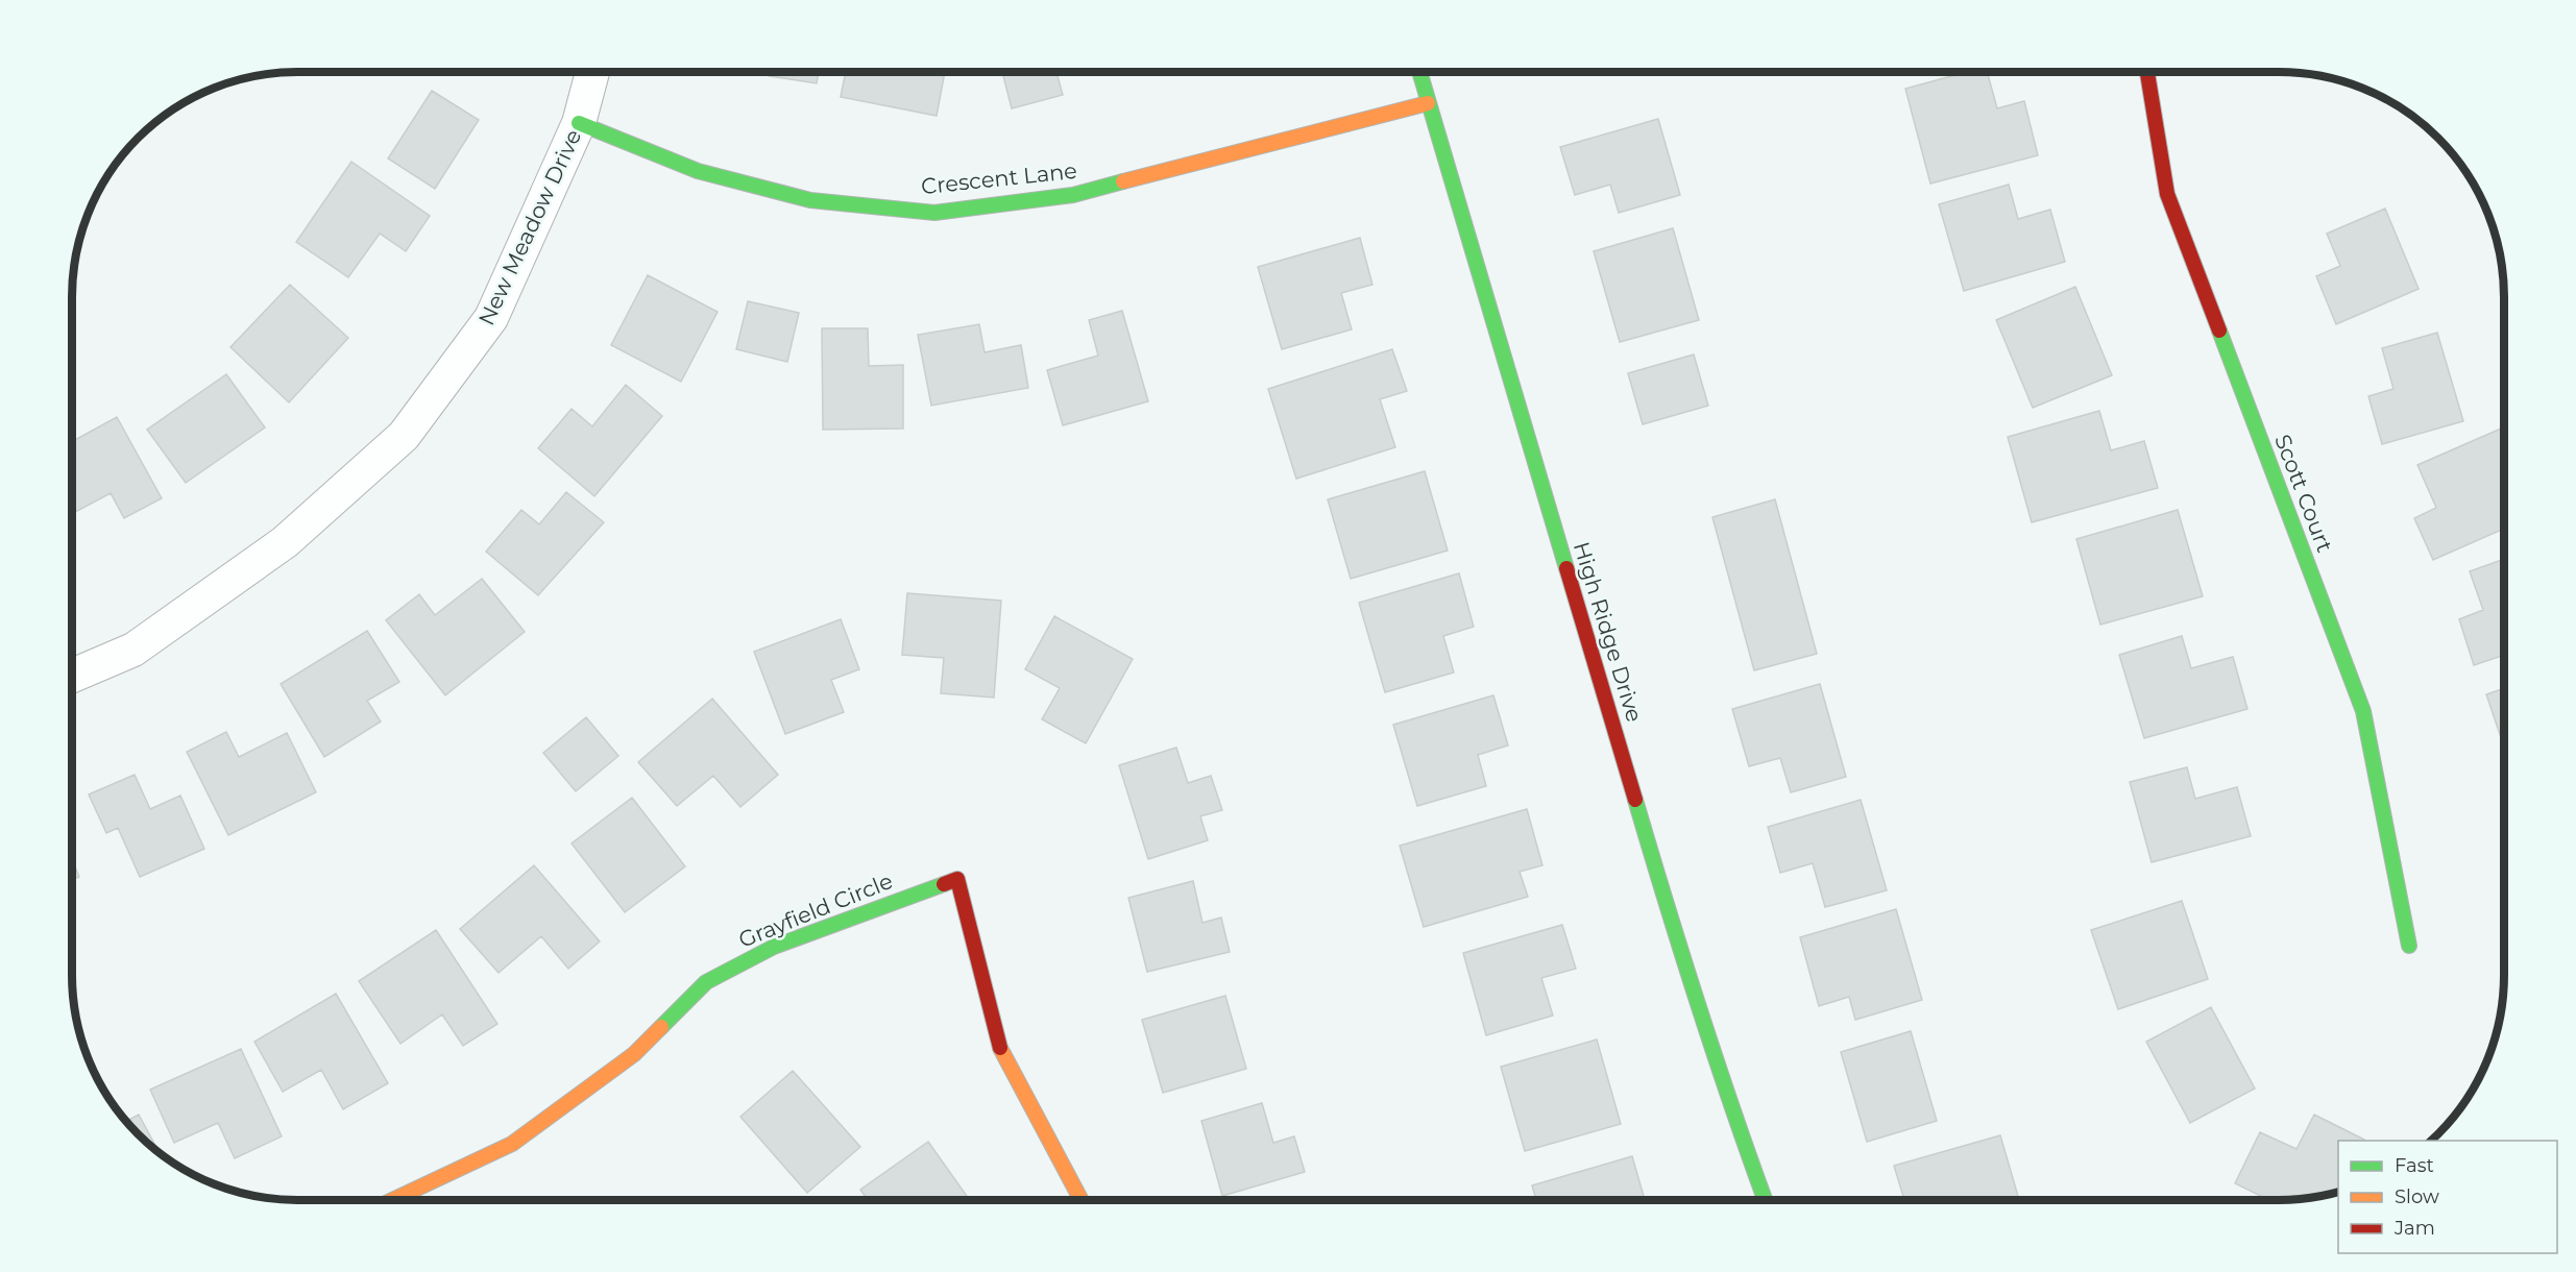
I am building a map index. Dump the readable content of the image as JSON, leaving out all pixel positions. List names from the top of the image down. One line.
{"streets":{"street":["Crescent Lane","New Meadow Drive","Scott Court","High Ridge Drive","Grayfield Circle"]},"crossings":[["Crescent Lane","New Meadow Drive"],["Crescent Lane","High Ridge Drive"]],"legend":["Fast","Slow","Jam"]}
